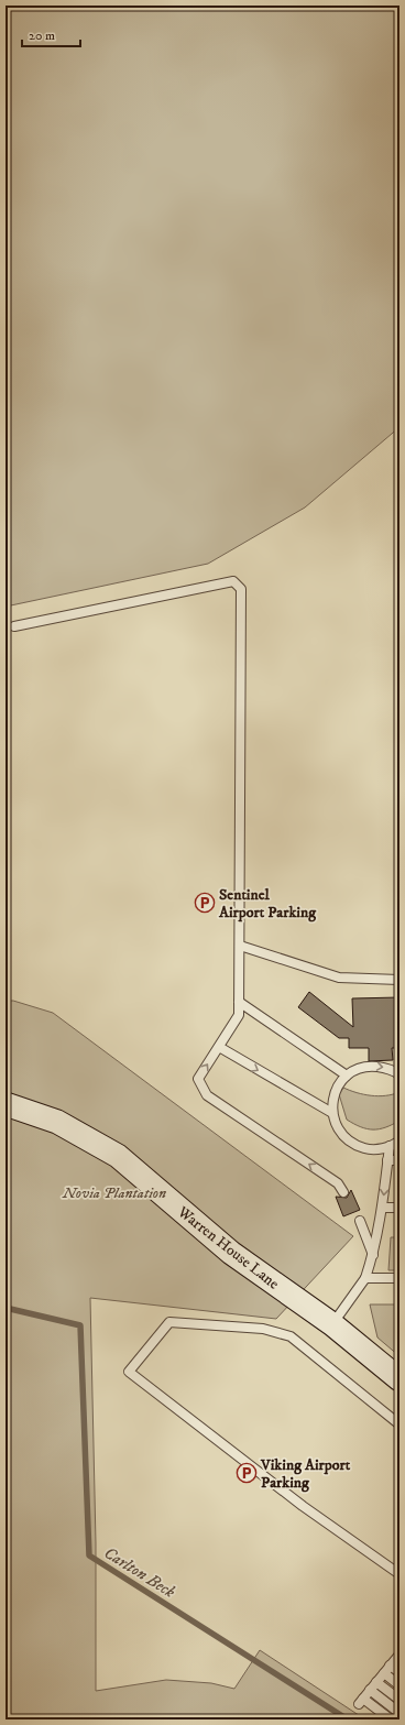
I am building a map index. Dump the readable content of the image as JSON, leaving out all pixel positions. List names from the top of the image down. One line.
{"streets":{"street":["Warren House Lane"]},"water":["Carlton Beck"],"parks":["Novia Plantation"],"places":{"parking":["Sentinel Airport Parking","Viking Airport Parking"]},"scale_bar":"20 m"}
